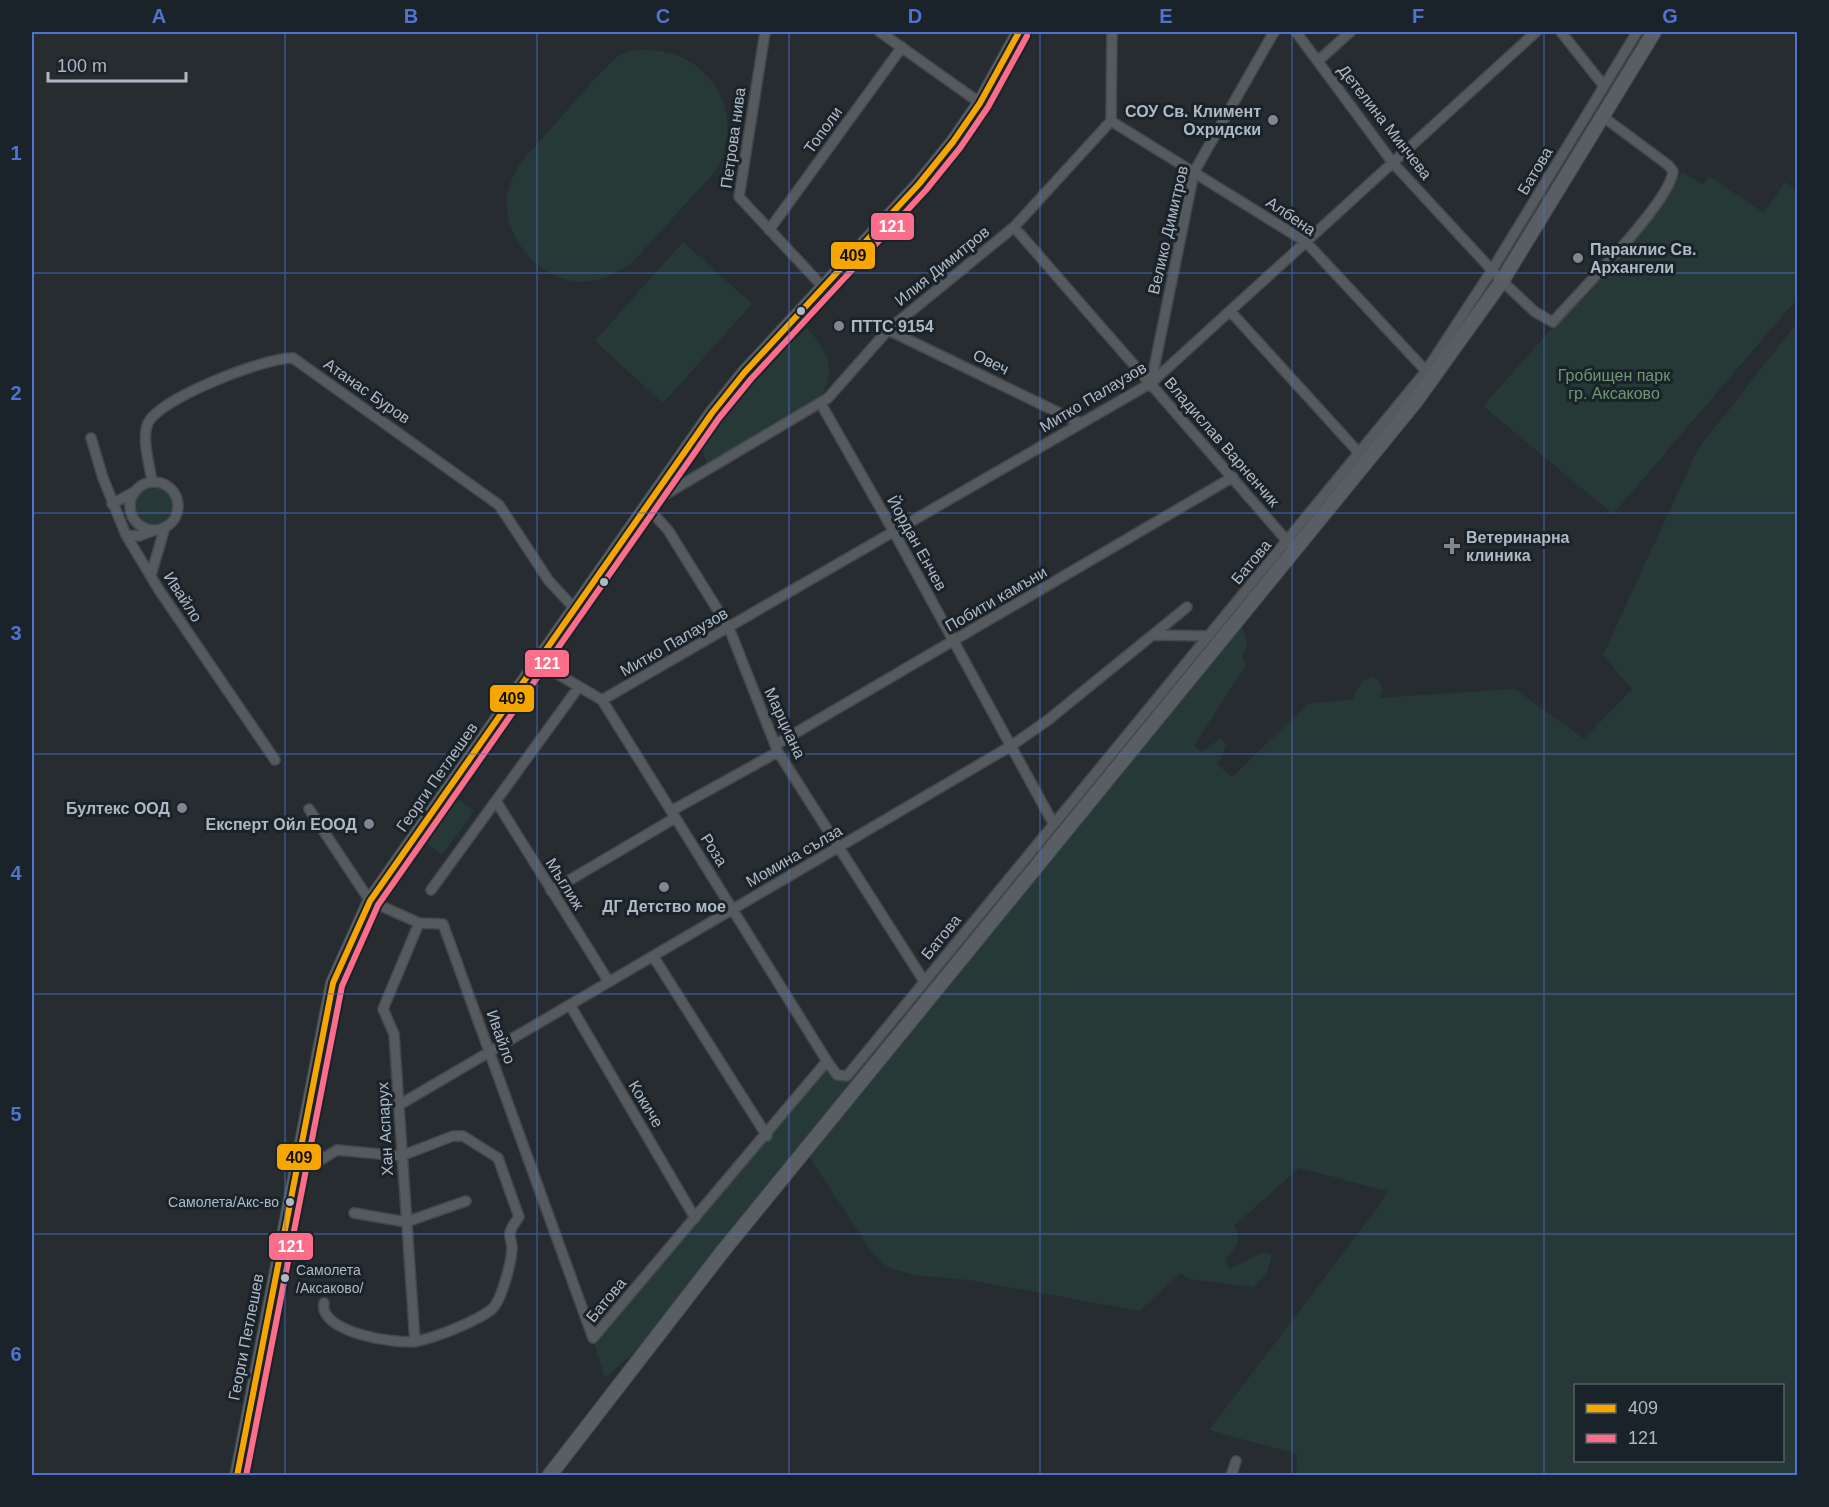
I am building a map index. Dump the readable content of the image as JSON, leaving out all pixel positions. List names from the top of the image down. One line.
{"streets":{"main road":["Георги Петлешев"],"street":["Детелина Минчева","Тополи","Петрова нива","Батова","Албена","Велико Димитров","Илия Димитров","Овеч","Атанас Буров","Митко Палаузов","Владислав Варненчик","Йордан Енчев","Ивайло","Побити камъни","Марциана","Роза","Момина сълза","Мъглиж","Кокиче","Хан Аспарух"]},"crossings":[["Детелина Минчева","Батова"],["Детелина Минчева","Митко Палаузов"],["Тополи","Петрова нива"],["Петрова нива","Георги Петлешев"],["Батова","Албена"],["Батова","Владислав Варненчик"],["Батова","Йордан Енчев"],["Батова","Ивайло"],["Батова","Марциана"],["Батова","Роза"],["Батова","Кокиче"],["Албена","Велико Димитров"],["Албена","Илия Димитров"],["Албена","Митко Палаузов"],["Велико Димитров","Митко Палаузов"],["Велико Димитров","Владислав Варненчик"],["Илия Димитров","Овеч"],["Илия Димитров","Владислав Варненчик"],["Илия Димитров","Йордан Енчев"],["Илия Димитров","Марциана"],["Илия Димитров","Георги Петлешев"],["Овеч","Митко Палаузов"],["Атанас Буров","Георги Петлешев"],["Митко Палаузов","Владислав Варненчик"],["Митко Палаузов","Йордан Енчев"],["Митко Палаузов","Марциана"],["Митко Палаузов","Роза"],["Владислав Варненчик","Побити камъни"],["Йордан Енчев","Побити камъни"],["Йордан Енчев","Момина сълза"],["Ивайло","Георги Петлешев"],["Ивайло","Момина сълза"],["Ивайло","Хан Аспарух"],["Побити камъни","Марциана"],["Побити камъни","Роза"],["Побити камъни","Мъглиж"],["Марциана","Георги Петлешев"],["Марциана","Момина сълза"],["Георги Петлешев","Роза"],["Роза","Момина сълза"],["Момина сълза","Мъглиж"],["Момина сълза","Кокиче"],["Момина сълза","Хан Аспарух"]],"parks":["Гробищен парк гр. Аксаково"],"places":{"other":["СОУ Св. Климент Охридски","Параклис Св. Архангели","ПТТС 9154","Бултекс ООД","Експерт Ойл ЕООД","ДГ Детство мое","Самолета/Акс-во","Самолета /Аксаково/"],"health":["Ветеринарна клиника"]},"lines":["transit line 409","transit line 121"],"legend":["409","121"],"scale_bar":"100 m","grid":{"columns":["A","B","C","D","E","F","G"],"rows":["1","2","3","4","5","6"]}}
